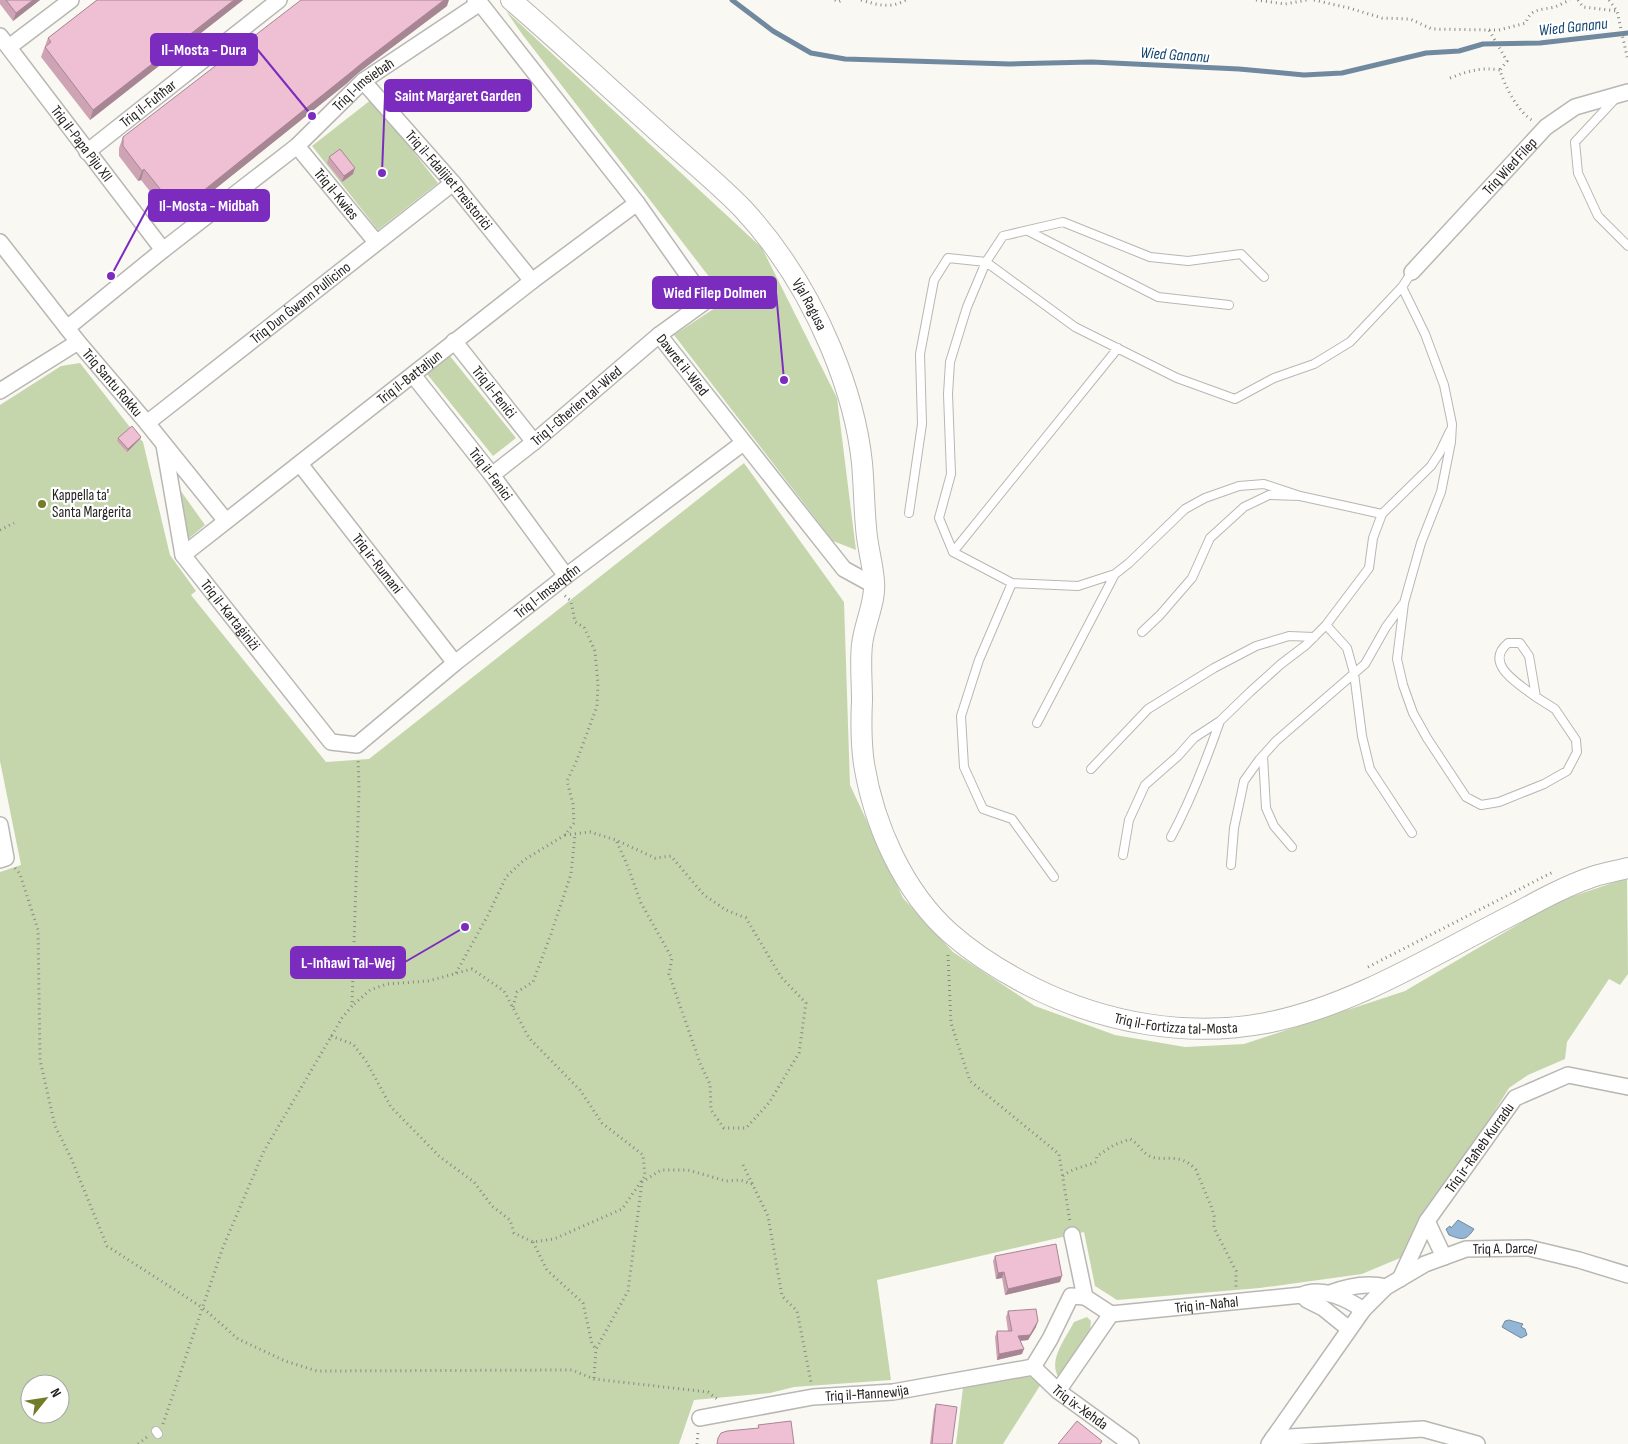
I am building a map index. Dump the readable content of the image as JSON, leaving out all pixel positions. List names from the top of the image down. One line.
{"streets":{"main road":["Vjal Ragusa","Triq il-Fortizza tal-Mosta"],"street":["Triq l-Imsiebaħ","Triq il-Fuħħar","Triq il-Papa Piju XII","Triq Wied Filep","Triq il-Fdalijiet Preistoriċi","Triq il-Kwies","Triq Dun Ġwann Pullicino","Dawret il-Wied","Triq il-Battaljun","Triq Santu Rokku","Triq il-Feniċi","Triq l-Għerien tal-Wied","Triq il-Fenici","Triq ir-Rumani","Triq l-Imsaqqfin","Triq il-Kartaġiniżi","Triq ir-Raħeb Kurradu","Triq A. Darcel","Triq in-Naħal","Triq il-Ħannewija","Triq ix-Xehda"]},"crossings":[["Triq l-Imsiebaħ","Triq il-Papa Piju XII"],["Triq l-Imsiebaħ","Triq il-Fdalijiet Preistoriċi"],["Triq l-Imsiebaħ","Triq il-Kwies"],["Triq l-Imsiebaħ","Dawret il-Wied"],["Triq l-Imsiebaħ","Triq Santu Rokku"],["Triq il-Fuħħar","Triq il-Papa Piju XII"],["Triq il-Fdalijiet Preistoriċi","Triq Dun Ġwann Pullicino"],["Triq il-Fdalijiet Preistoriċi","Triq il-Battaljun"],["Triq il-Kwies","Triq Dun Ġwann Pullicino"],["Triq Dun Ġwann Pullicino","Triq Santu Rokku"],["Vjal Ragusa","Dawret il-Wied"],["Vjal Ragusa","Triq il-Fortizza tal-Mosta"],["Dawret il-Wied","Triq il-Battaljun"],["Dawret il-Wied","Triq l-Għerien tal-Wied"],["Dawret il-Wied","Triq l-Imsaqqfin"],["Triq il-Battaljun","Triq Santu Rokku"],["Triq il-Battaljun","Triq il-Feniċi"],["Triq il-Battaljun","Triq il-Fenici"],["Triq il-Battaljun","Triq ir-Rumani"],["Triq il-Battaljun","Triq il-Kartaġiniżi"],["Triq Santu Rokku","Triq il-Kartaġiniżi"],["Triq il-Feniċi","Triq l-Għerien tal-Wied"],["Triq l-Għerien tal-Wied","Triq il-Fenici"],["Triq il-Fenici","Triq l-Imsaqqfin"],["Triq ir-Rumani","Triq l-Imsaqqfin"],["Triq l-Imsaqqfin","Triq il-Kartaġiniżi"],["Triq ir-Raħeb Kurradu","Triq A. Darcel"],["Triq A. Darcel","Triq in-Naħal"],["Triq il-Ħannewija","Triq ix-Xehda"]],"water":["Wied Gananu"],"places":["Il-Mosta - Dura","Saint Margaret Garden","Il-Mosta - Midbaħ","Wied Filep Dolmen","Kappella ta' Santa Margerita","L-Inħawi Tal-Wej"],"north":"top right"}
